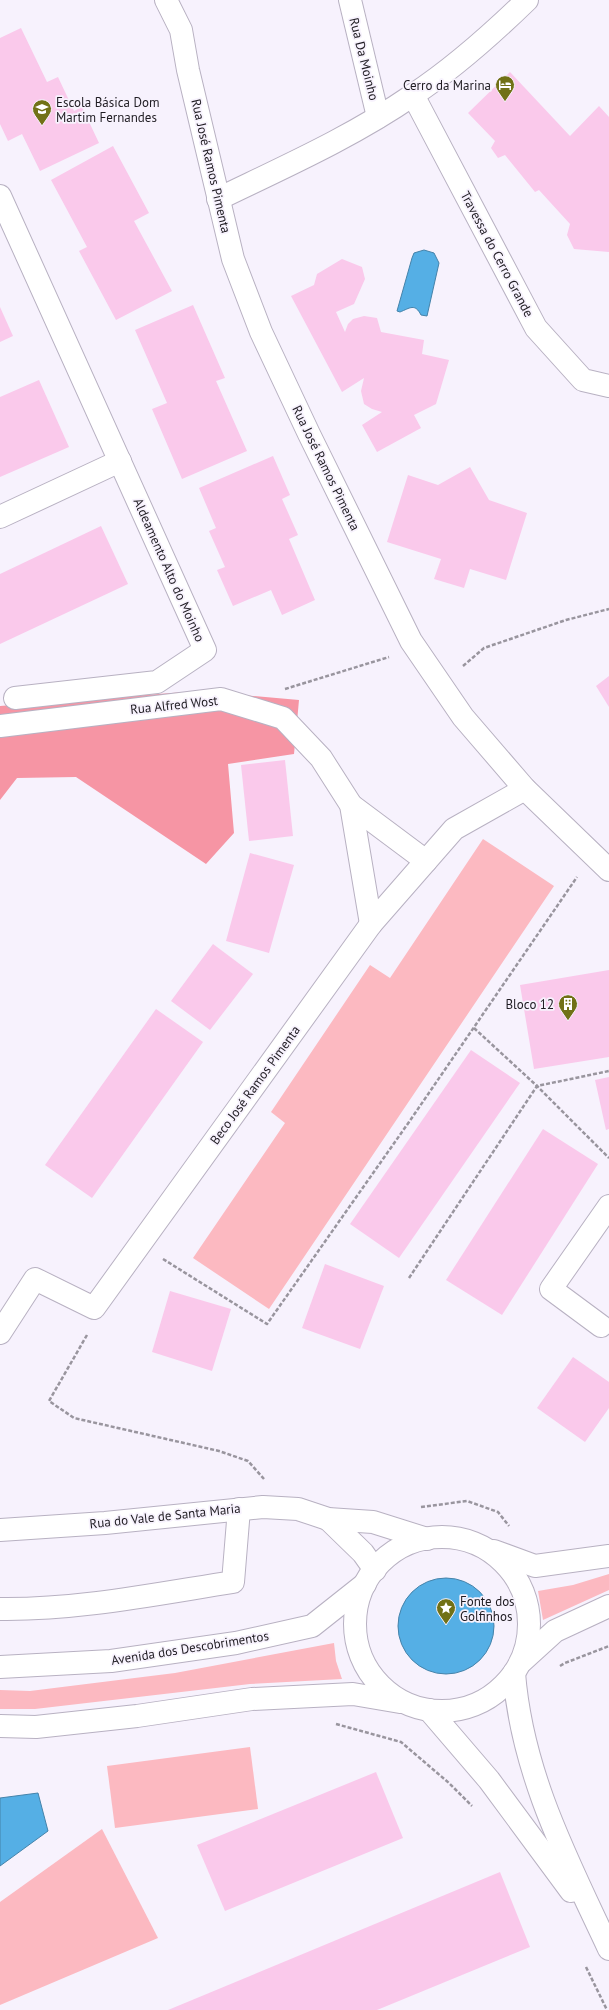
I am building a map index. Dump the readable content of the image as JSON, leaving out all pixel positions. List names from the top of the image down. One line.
{"streets":{"street":["Rua Da Moinho","Rua José Ramos Pimenta","Travessa do Cerro Grande","Aldeamento Alto do Moinho","Rua Alfred Wost","Beco José Ramos Pimenta","Rua do Vale de Santa Maria","Avenida dos Descobrimentos"]},"crossings":[["Rua José Ramos Pimenta","Beco José Ramos Pimenta"],["Rua Alfred Wost","Beco José Ramos Pimenta"],["Rua do Vale de Santa Maria","Avenida dos Descobrimentos"]],"places":{"hotel":["Cerro da Marina"],"school or university":["Escola Básica Dom Martim Fernandes"],"building":["Bloco 12"],"place":["Fonte dos Golfinhos"]}}
